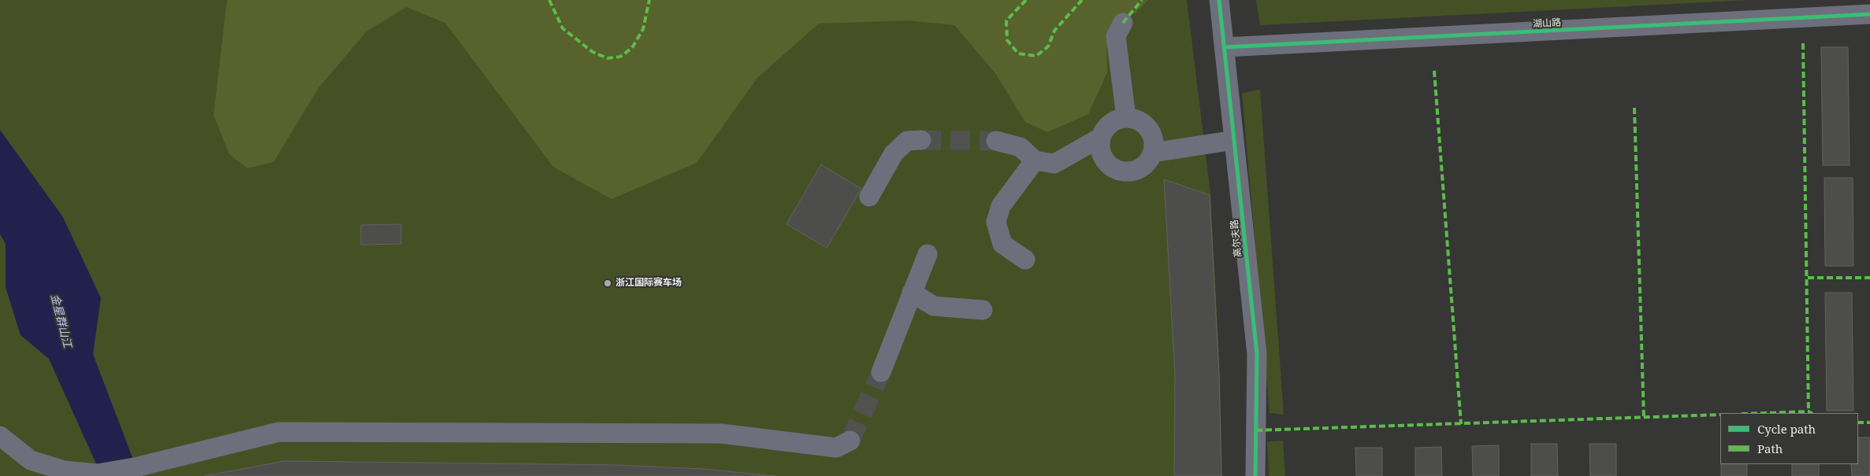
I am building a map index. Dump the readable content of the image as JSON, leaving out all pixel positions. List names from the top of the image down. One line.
{"streets":{"street":["湖山路","高尔夫路"]},"crossings":[["湖山路","高尔夫路"]],"water":["金星群山江"],"places":["浙江国际赛车场"],"legend":["Cycle path","Path"]}
